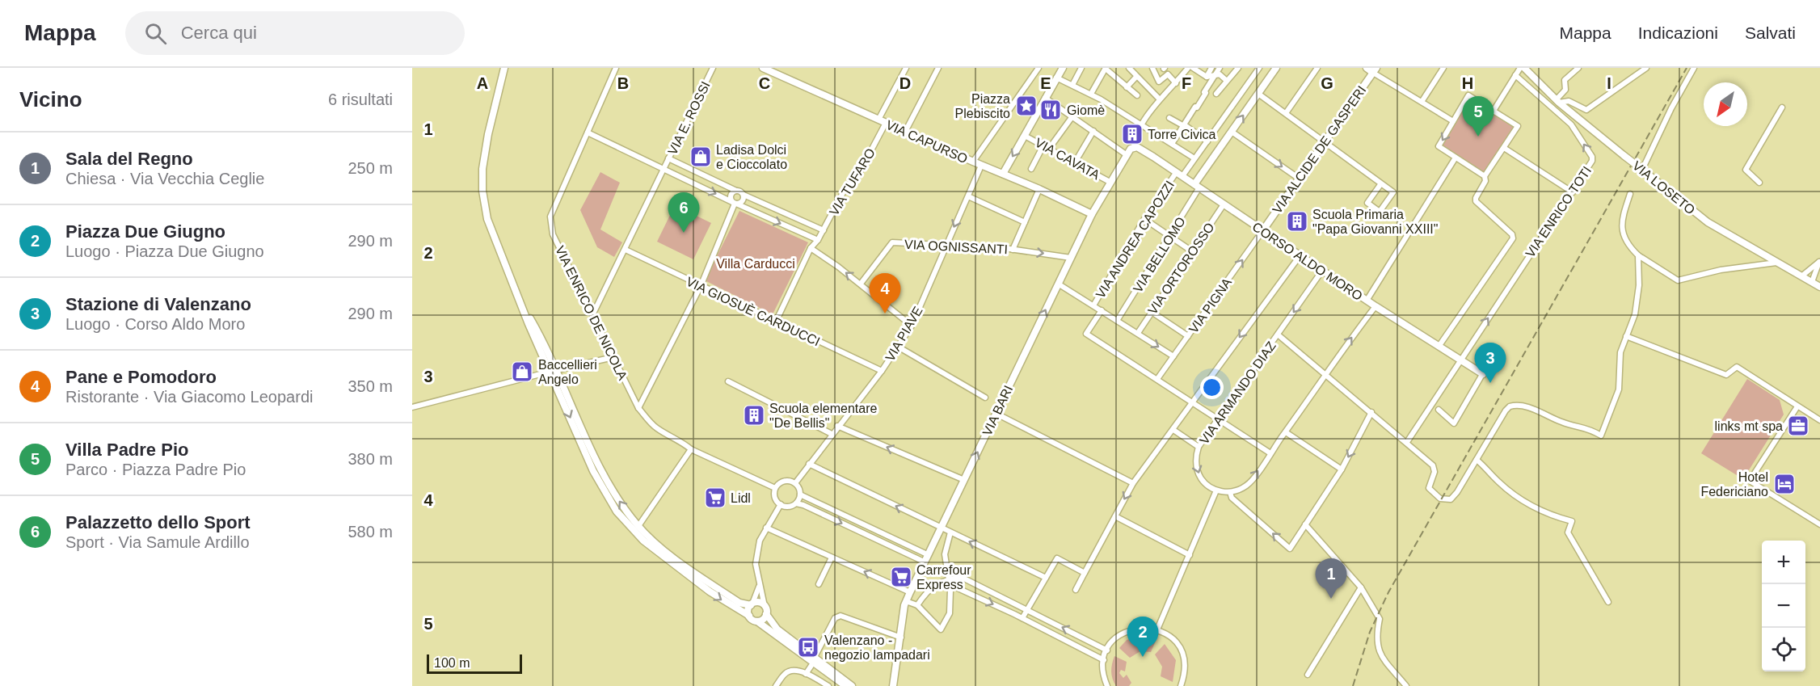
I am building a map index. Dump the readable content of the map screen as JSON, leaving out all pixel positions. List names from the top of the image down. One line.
{"streets":{"street":["VIA E. ROSSI","VIA CAPURSO","VIA ALCIDE DE GASPERI","VIA CAVATA","VIA TUFARO","VIA LOSETO","VIA ENRICO TOTI","VIA ANDREA CAPOZZI","VIA OGNISSANTI","VIA BELLOMO","CORSO ALDO MORO","VIA ORTOROSSO","VIA PIGNA","VIA GIOSUÈ CARDUCCI","VIA ENRICO DE NICOLA","VIA PIAVE","VIA ARMANDO DIAZ","VIA BARI"]},"crossings":[["VIA E. ROSSI","VIA GIOSUÈ CARDUCCI"],["VIA E. ROSSI","VIA ENRICO DE NICOLA"],["VIA CAPURSO","VIA TUFARO"],["VIA CAPURSO","VIA PIAVE"],["VIA CAPURSO","VIA BARI"],["VIA ALCIDE DE GASPERI","CORSO ALDO MORO"],["VIA ALCIDE DE GASPERI","VIA PIGNA"],["VIA CAVATA","VIA BARI"],["VIA TUFARO","VIA GIOSUÈ CARDUCCI"],["VIA ENRICO TOTI","CORSO ALDO MORO"],["VIA ANDREA CAPOZZI","CORSO ALDO MORO"],["VIA OGNISSANTI","VIA PIAVE"],["VIA OGNISSANTI","VIA BARI"],["VIA BELLOMO","CORSO ALDO MORO"],["CORSO ALDO MORO","VIA ORTOROSSO"],["CORSO ALDO MORO","VIA PIGNA"],["CORSO ALDO MORO","VIA ARMANDO DIAZ"],["CORSO ALDO MORO","VIA BARI"],["VIA GIOSUÈ CARDUCCI","VIA PIAVE"],["VIA ENRICO DE NICOLA","VIA PIAVE"]],"one_way":["VIA ENRICO TOTI","VIA BARI"],"parks":["Villa Carducci"],"places":{"place":["Piazza Plebiscito"],"restaurant":["Giomè"],"building":["Torre Civica","Scuola Primaria \"Papa Giovanni XXIII\"","Scuola elementare \"De Bellis\""],"shop":["Ladisa Dolci e Cioccolato","Baccellieri Angelo"],"office":["links mt spa"],"hotel":["Hotel Federiciano"],"supermarket":["Lidl","Carrefour Express"],"bus stop":["Valenzano - negozio lampadari"]},"scale_bar":"100 m","north":"bottom left","page":{"header":"Mappa","search":"Cerca qui","nav":["Mappa","Indicazioni","Salvati"],"heading":["Vicino","6 risultati"],"pins":["5","6","4","3","1","2"],"list":[{"mark":"1","name":"Sala del Regno","note":"Chiesa · Via Vecchia Ceglie","value":"250 m"},{"mark":"2","name":"Piazza Due Giugno","note":"Luogo · Piazza Due Giugno","value":"290 m"},{"mark":"3","name":"Stazione di Valenzano","note":"Luogo · Corso Aldo Moro","value":"290 m"},{"mark":"4","name":"Pane e Pomodoro","note":"Ristorante · Via Giacomo Leopardi","value":"350 m"},{"mark":"5","name":"Villa Padre Pio","note":"Parco · Piazza Padre Pio","value":"380 m"},{"mark":"6","name":"Palazzetto dello Sport","note":"Sport · Via Samule Ardillo","value":"580 m"}],"map_buttons":["+","−"],"scale":"100 m"},"grid":{"columns":["A","B","C","D","E","F","G","H","I"],"rows":["1","2","3","4","5"]}}
